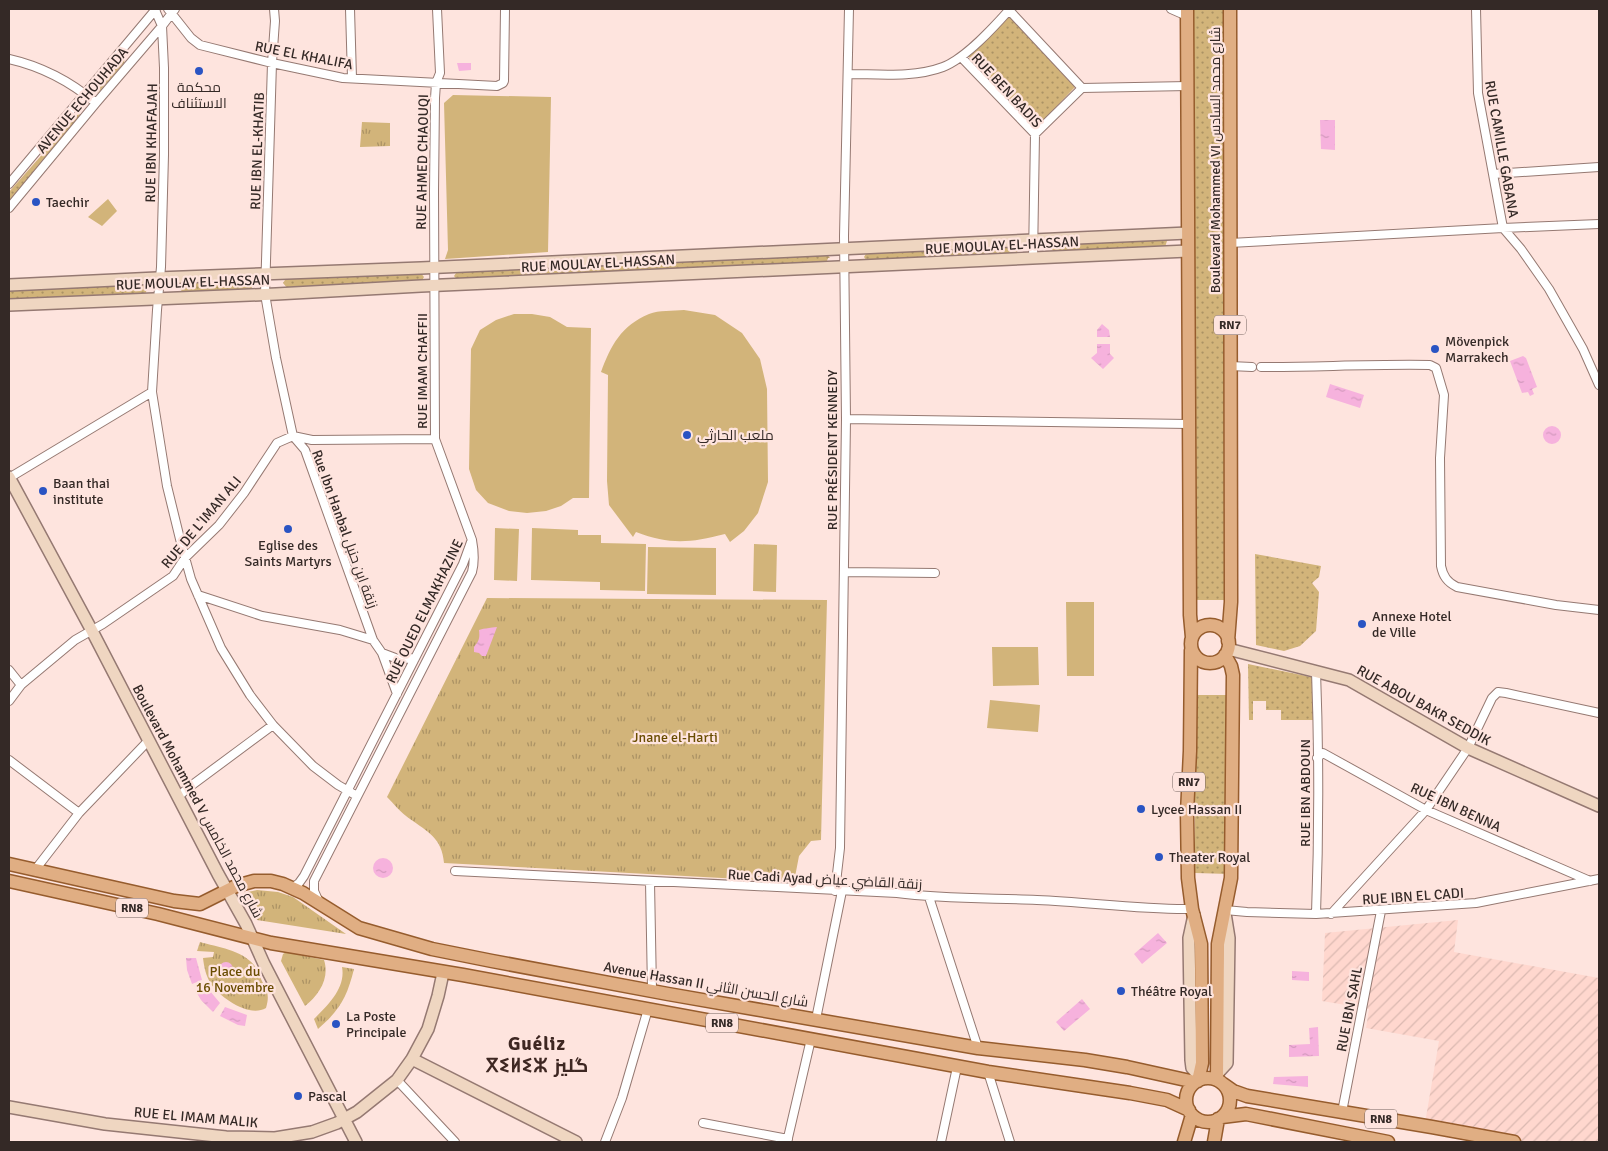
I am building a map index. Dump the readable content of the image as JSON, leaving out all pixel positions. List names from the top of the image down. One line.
{"streets":{"main road":["Boulevard Mohammed VI شارع محمد السادس","RN7","RN8","Avenue Hassan II شارع الحسن الثاني"],"street":["RUE EL KHALIFA","RUE BEN BADIS","AVENUE ECHOUHADA","RUE IBN KHAFAJAH","RUE CAMILLE GABANA","RUE IBN EL-KHATIB","RUE AHMED CHAOUQI","RUE MOULAY EL-HASSAN","RUE IMAM CHAFFII","RUE PRÉSIDENT KENNEDY","RUE DE L'IMAN ALI","Rue Ibn Hanbal زنقة ابن حنبل","RUE OUED ELMAKHAZINE","RUE ABOU BAKR SEDDIK","RUE IBN ABDOUN","Boulevard Mohammed V شارع محمد الخامس","RUE IBN BENNA","Rue Cadi Ayad زنقة القاضي عياض","RUE IBN EL CADI","RUE IBN SAHL","RUE EL IMAM MALIK"]},"crossings":[["RUE EL KHALIFA","AVENUE ECHOUHADA"],["RUE EL KHALIFA","RUE IBN EL-KHATIB"],["RUE EL KHALIFA","RUE AHMED CHAOUQI"],["RUE BEN BADIS","RUE MOULAY EL-HASSAN"],["AVENUE ECHOUHADA","RUE IBN KHAFAJAH"],["RUE IBN KHAFAJAH","RUE MOULAY EL-HASSAN"],["RUE IBN KHAFAJAH","RUE DE L'IMAN ALI"],["RUE IBN KHAFAJAH","RUE OUED ELMAKHAZINE"],["RUE IBN EL-KHATIB","RUE MOULAY EL-HASSAN"],["RUE IBN EL-KHATIB","Rue Ibn Hanbal زنقة ابن حنبل"],["Boulevard Mohammed VI شارع محمد السادس","RUE MOULAY EL-HASSAN"],["Boulevard Mohammed VI شارع محمد السادس","RUE ABOU BAKR SEDDIK"],["Boulevard Mohammed VI شارع محمد السادس","Rue Cadi Ayad زنقة القاضي عياض"],["Boulevard Mohammed VI شارع محمد السادس","RUE IBN EL CADI"],["Boulevard Mohammed VI شارع محمد السادس","RN8"],["Boulevard Mohammed VI شارع محمد السادس","Avenue Hassan II شارع الحسن الثاني"],["RUE AHMED CHAOUQI","RUE MOULAY EL-HASSAN"],["RUE AHMED CHAOUQI","RUE IMAM CHAFFII"],["RUE MOULAY EL-HASSAN","RUE IMAM CHAFFII"],["RUE MOULAY EL-HASSAN","RUE PRÉSIDENT KENNEDY"],["RUE MOULAY EL-HASSAN","Rue Ibn Hanbal زنقة ابن حنبل"],["RUE IMAM CHAFFII","RUE OUED ELMAKHAZINE"],["RUE PRÉSIDENT KENNEDY","Rue Cadi Ayad زنقة القاضي عياض"],["RUE PRÉSIDENT KENNEDY","Avenue Hassan II شارع الحسن الثاني"],["RUE DE L'IMAN ALI","Rue Ibn Hanbal زنقة ابن حنبل"],["RUE DE L'IMAN ALI","Boulevard Mohammed V شارع محمد الخامس"],["Rue Ibn Hanbal زنقة ابن حنبل","RUE OUED ELMAKHAZINE"],["RUE OUED ELMAKHAZINE","Avenue Hassan II شارع الحسن الثاني"],["RUE ABOU BAKR SEDDIK","RUE IBN ABDOUN"],["RUE IBN ABDOUN","RUE IBN BENNA"],["RUE IBN ABDOUN","RUE IBN EL CADI"],["Boulevard Mohammed V شارع محمد الخامس","RN8"],["Boulevard Mohammed V شارع محمد الخامس","Avenue Hassan II شارع الحسن الثاني"],["Boulevard Mohammed V شارع محمد الخامس","RUE EL IMAM MALIK"],["RUE IBN BENNA","RUE IBN EL CADI"],["RUE IBN EL CADI","RUE IBN SAHL"],["RN8","Avenue Hassan II شارع الحسن الثاني"],["RN8","RUE IBN SAHL"],["RN8","RUE EL IMAM MALIK"]],"districts":["Guéliz ⴳⵉⵍⵉⵣ گليز"],"parks":["Jnane el-Harti","Place du 16 Novembre"],"places":["محكمة الاستئناف","Taechir","Mövenpick Marrakech","ملعب الحارثي","Baan thai institute","Eglise des Saints Martyrs","Annexe Hotel de Ville","Lycee Hassan II","Theater Royal","Théâtre Royal","La Poste Principale","Pascal"]}
